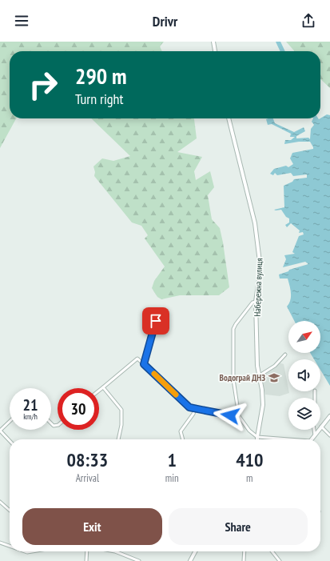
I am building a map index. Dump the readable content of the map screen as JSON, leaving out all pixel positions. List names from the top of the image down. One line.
{"streets":{"street":["Набережна вулиця"]},"places":{"school or university":["Водограй ДНЗ"]},"north":"top right","page":{"header":"Drivr","turn":["290 m","Turn right"],"speed":"21 km/h","limit":"30","eta":["08:33","Arrival","1","min","410","m"],"buttons":["Exit","Share"]}}
